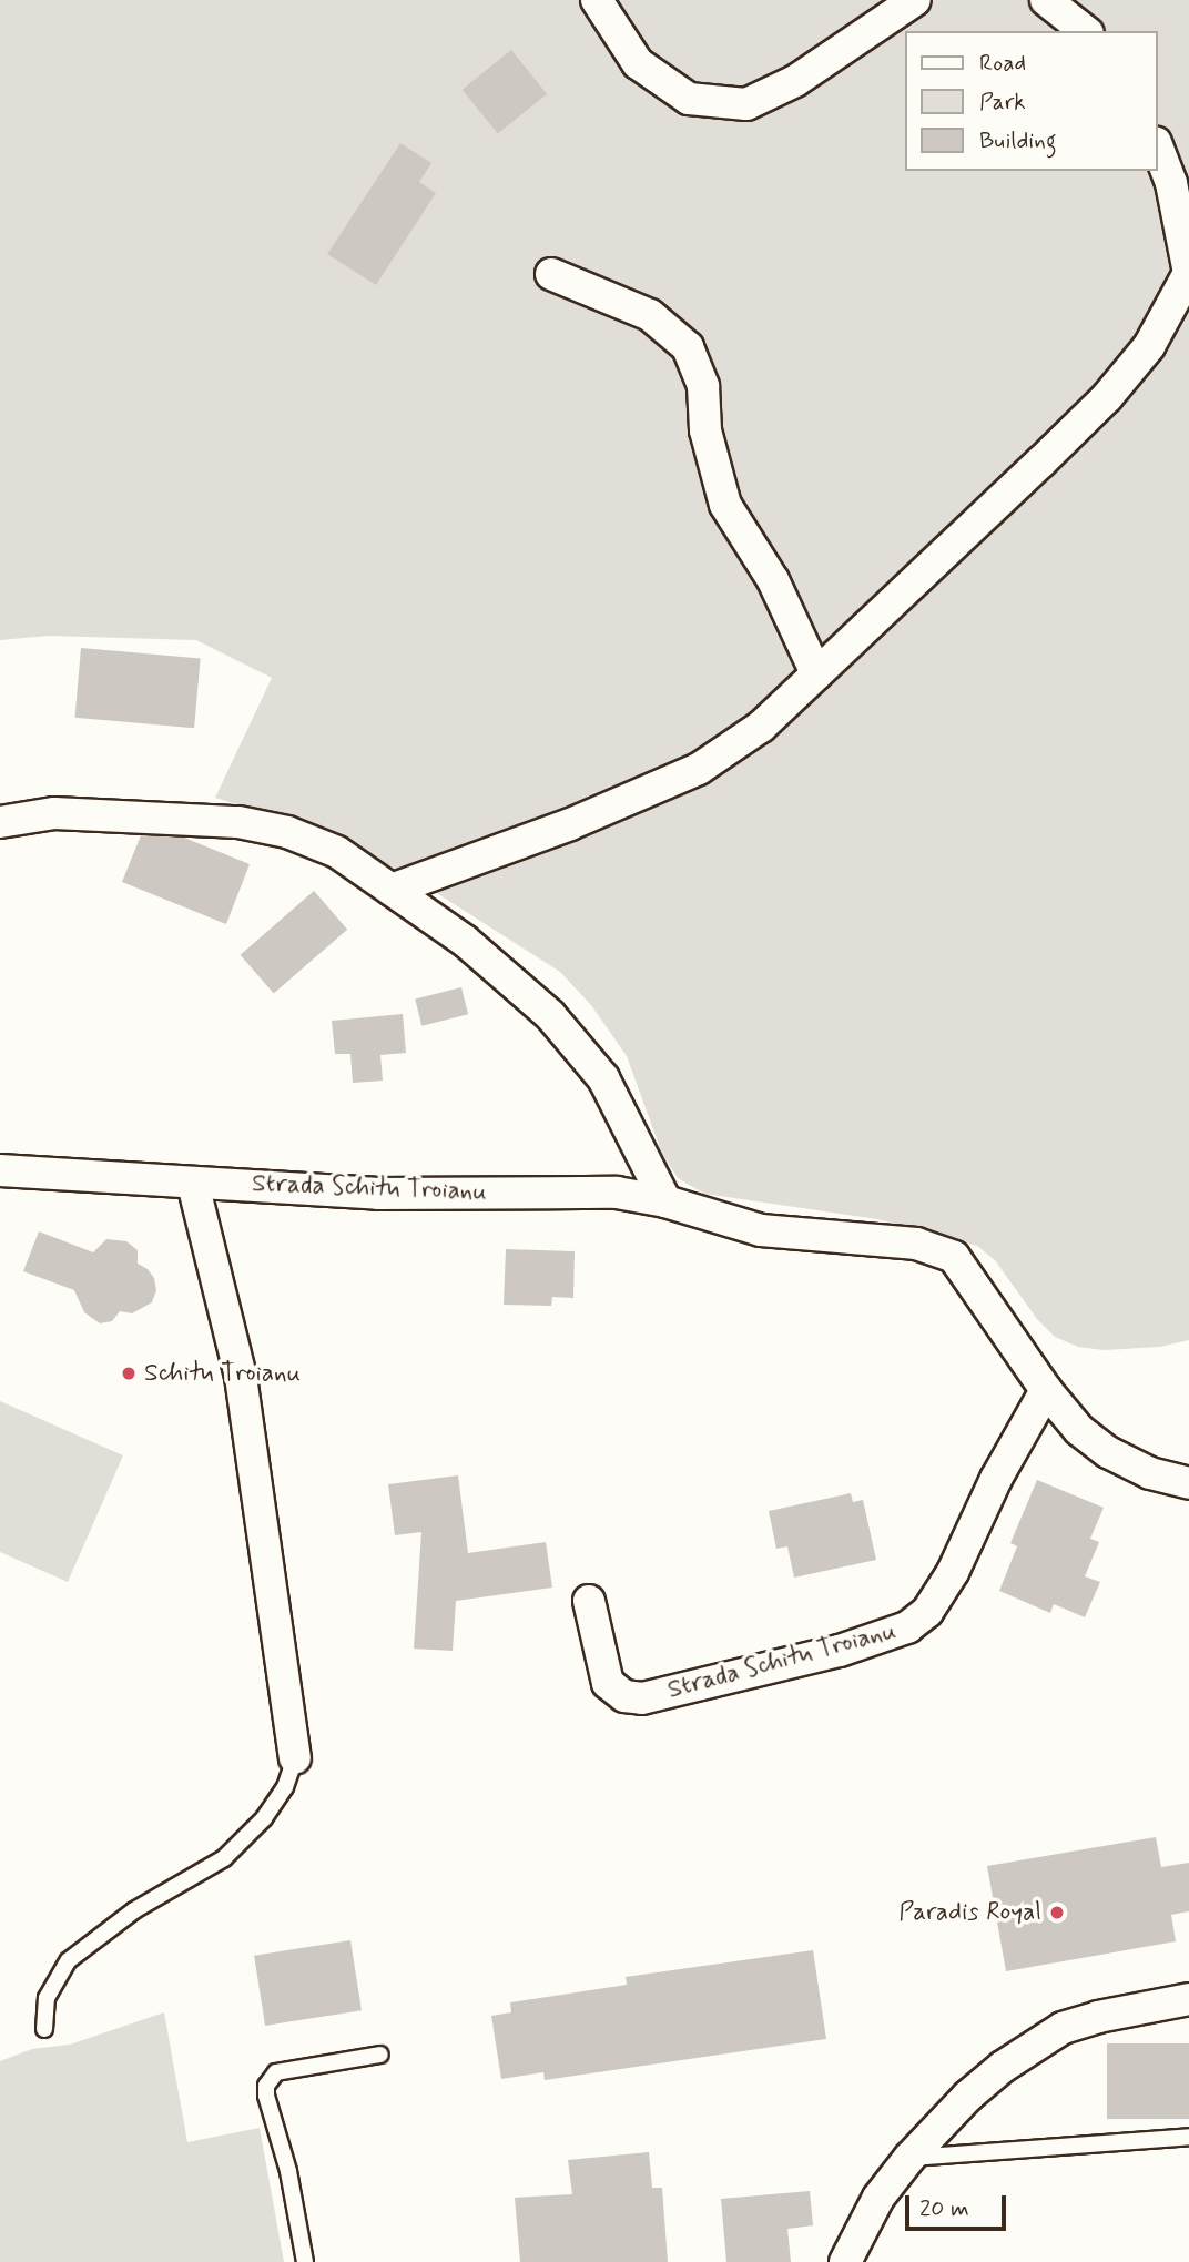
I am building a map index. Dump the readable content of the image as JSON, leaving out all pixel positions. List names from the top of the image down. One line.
{"streets":{"street":["Strada Schitu Troianu"]},"places":["Schitu Troianu","Paradis Royal"],"legend":["Road","Park","Building"],"scale_bar":"20 m"}
